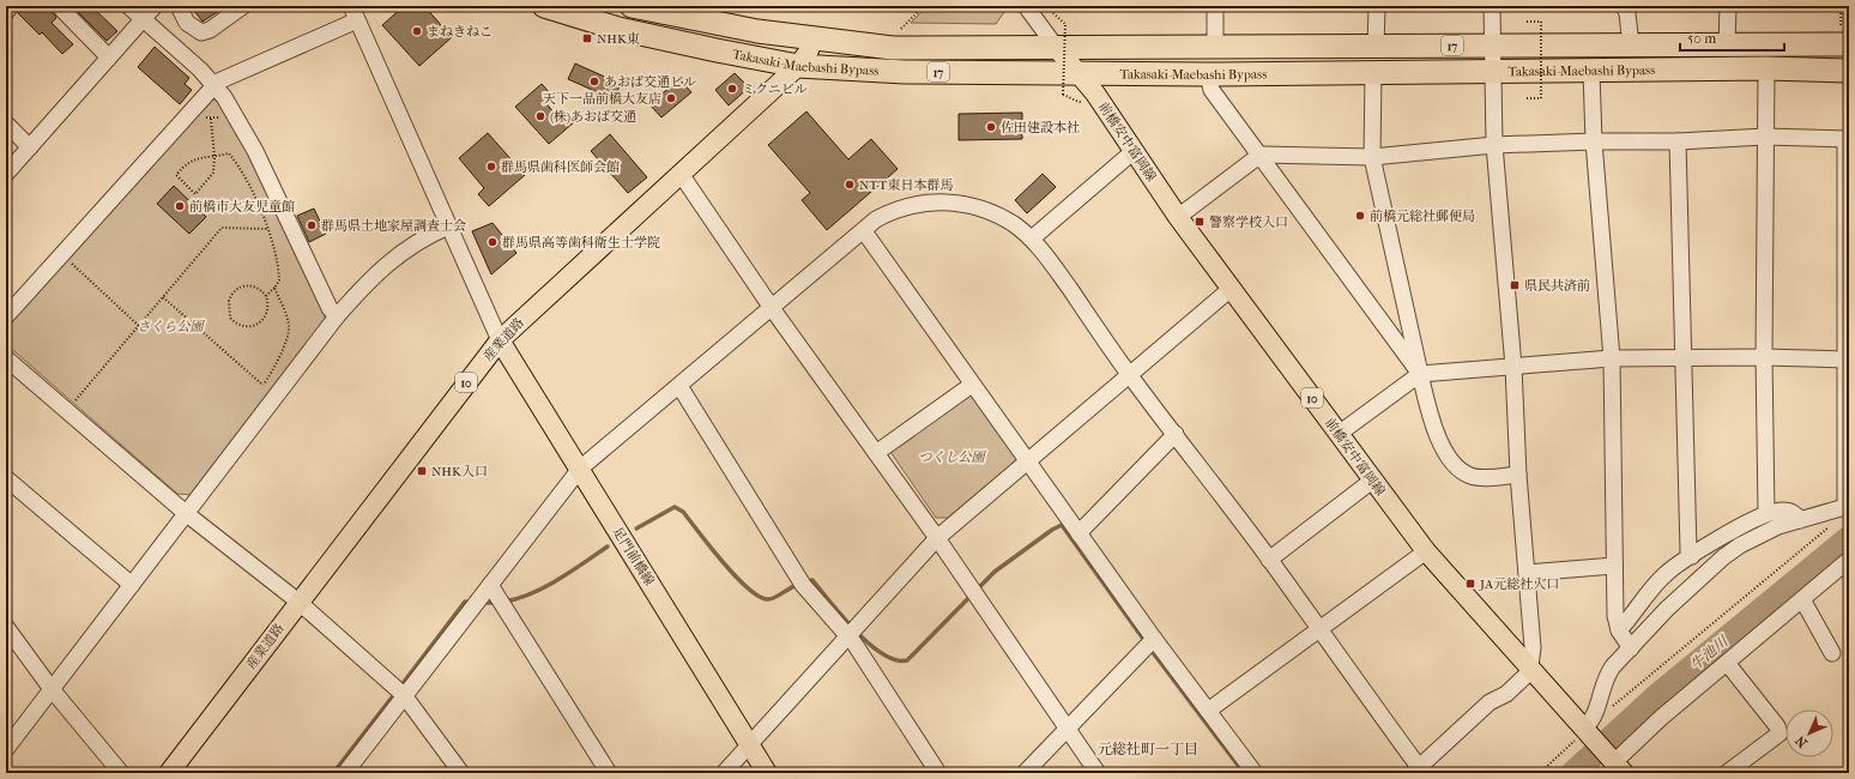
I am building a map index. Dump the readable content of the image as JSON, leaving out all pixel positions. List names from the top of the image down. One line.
{"streets":{"highway":["17","Takasaki-Maebashi Bypass"],"main road":["前橋安中富岡線","産業道路","10","足門前橋線"]},"crossings":[["Takasaki-Maebashi Bypass","前橋安中富岡線"],["Takasaki-Maebashi Bypass","産業道路"],["前橋安中富岡線","10"],["産業道路","足門前橋線"]],"districts":["元総社町一丁目"],"water":["牛池川"],"parks":["さくら公園","つくし公園"],"places":{"other":["まねきねこ","あおば交通ビル","ミクニビル","天下一品前橋大友店","(株)あおば交通","佐田建設本社","群馬県歯科医師会館","NTT東日本群馬","前橋市大友児童館","前橋元総社郵便局","群馬県土地家屋調査士会","群馬県高等歯科衛生士学院"],"transit":["NHK東","警察学校入口","県民共済前","NHK入口","JA元総社入口"]},"scale_bar":"50 m","north":"bottom left"}
